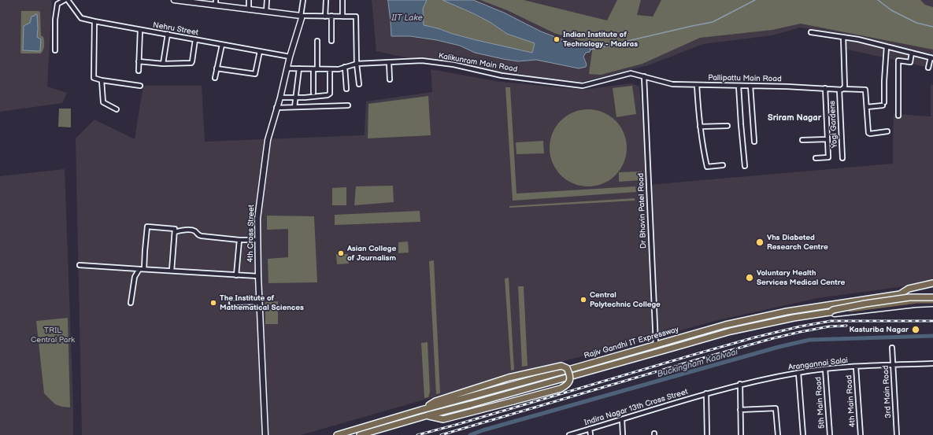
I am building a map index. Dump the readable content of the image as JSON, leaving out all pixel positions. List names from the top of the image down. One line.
{"streets":{"main road":["Rajiv Gandhi IT Expressway"],"street":["Nehru Street","Kalikunram Main Road","Pallipattu Main Road","Yogi Gardens","Dr Bhavin Patel Road","4th Cross Street","Arangannai Salai","3rd Main Road","4th Main Road","5th Main Road","Indira Nagar 13th Cross Street"]},"crossings":[["Nehru Street","4th Cross Street"],["Kalikunram Main Road","Pallipattu Main Road"],["Kalikunram Main Road","Dr Bhavin Patel Road"],["Kalikunram Main Road","4th Cross Street"],["Pallipattu Main Road","Yogi Gardens"],["Pallipattu Main Road","Dr Bhavin Patel Road"],["Dr Bhavin Patel Road","Rajiv Gandhi IT Expressway"],["Arangannai Salai","3rd Main Road"],["Arangannai Salai","4th Main Road"],["Arangannai Salai","5th Main Road"],["Arangannai Salai","Indira Nagar 13th Cross Street"]],"districts":["Sriram Nagar"],"water":["IIT Lake","Buckingham Kaalvaai"],"parks":["TRIL Central Park"],"places":["Indian Institute of Technology - Madras","Vhs Diabeted Research Centre","Asian College of Journalism","Voluntary Health Services Medical Centre","Central Polytechnic College","The Institute of Mathematical Sciences","Kasturiba Nagar"]}
